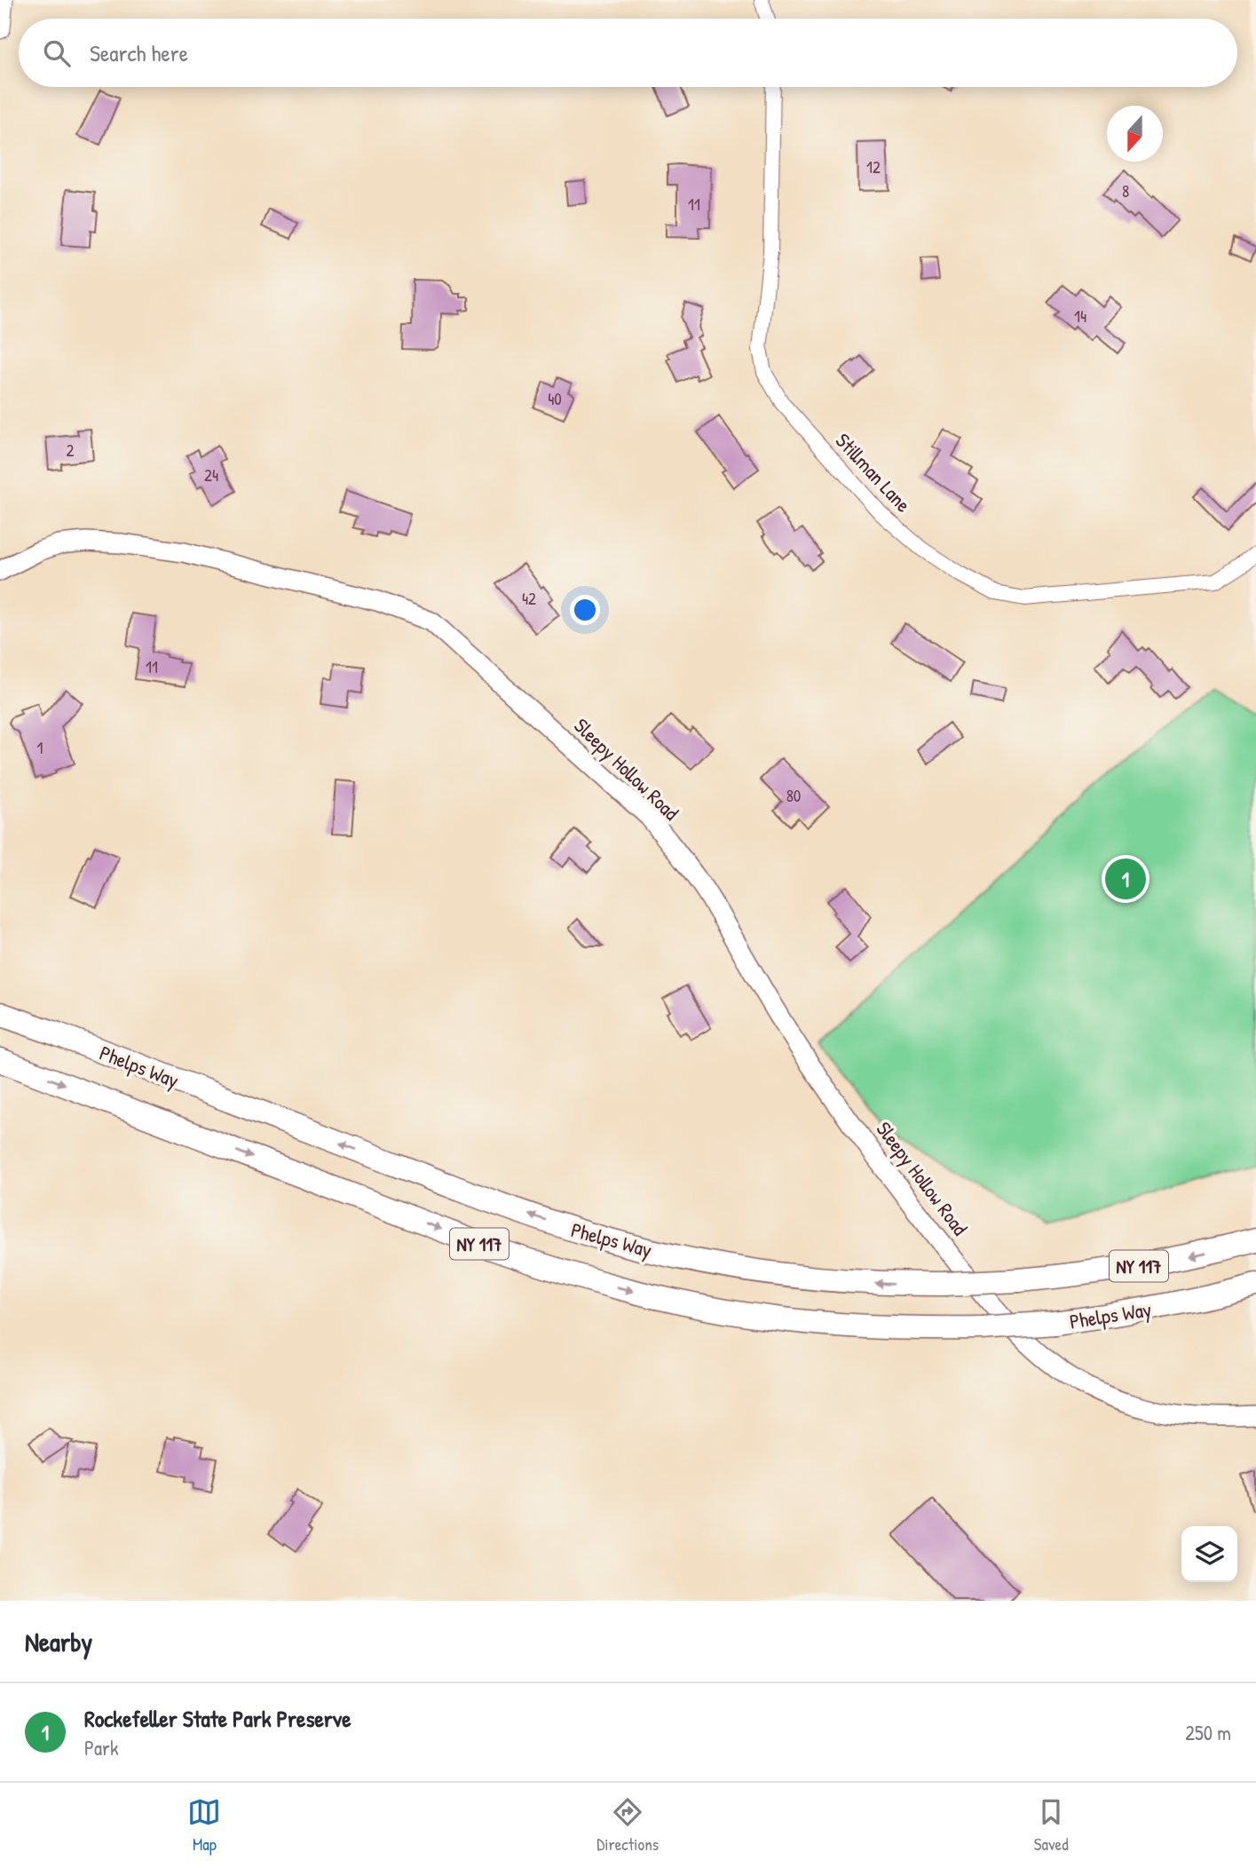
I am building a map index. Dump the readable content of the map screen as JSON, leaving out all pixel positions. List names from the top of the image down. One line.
{"streets":{"main road":["Phelps Way","NY 117"],"street":["Stillman Lane","Sleepy Hollow Road"]},"house_numbers":["12","8","11","14","40","2","24","42","11","1","80"],"north":"bottom","page":{"search":"Search here","pins":"1","heading":"Nearby","list":[{"mark":"1","name":"Rockefeller State Park Preserve","note":"Park","value":"250 m"}],"nav":["Map","Directions","Saved"]}}
